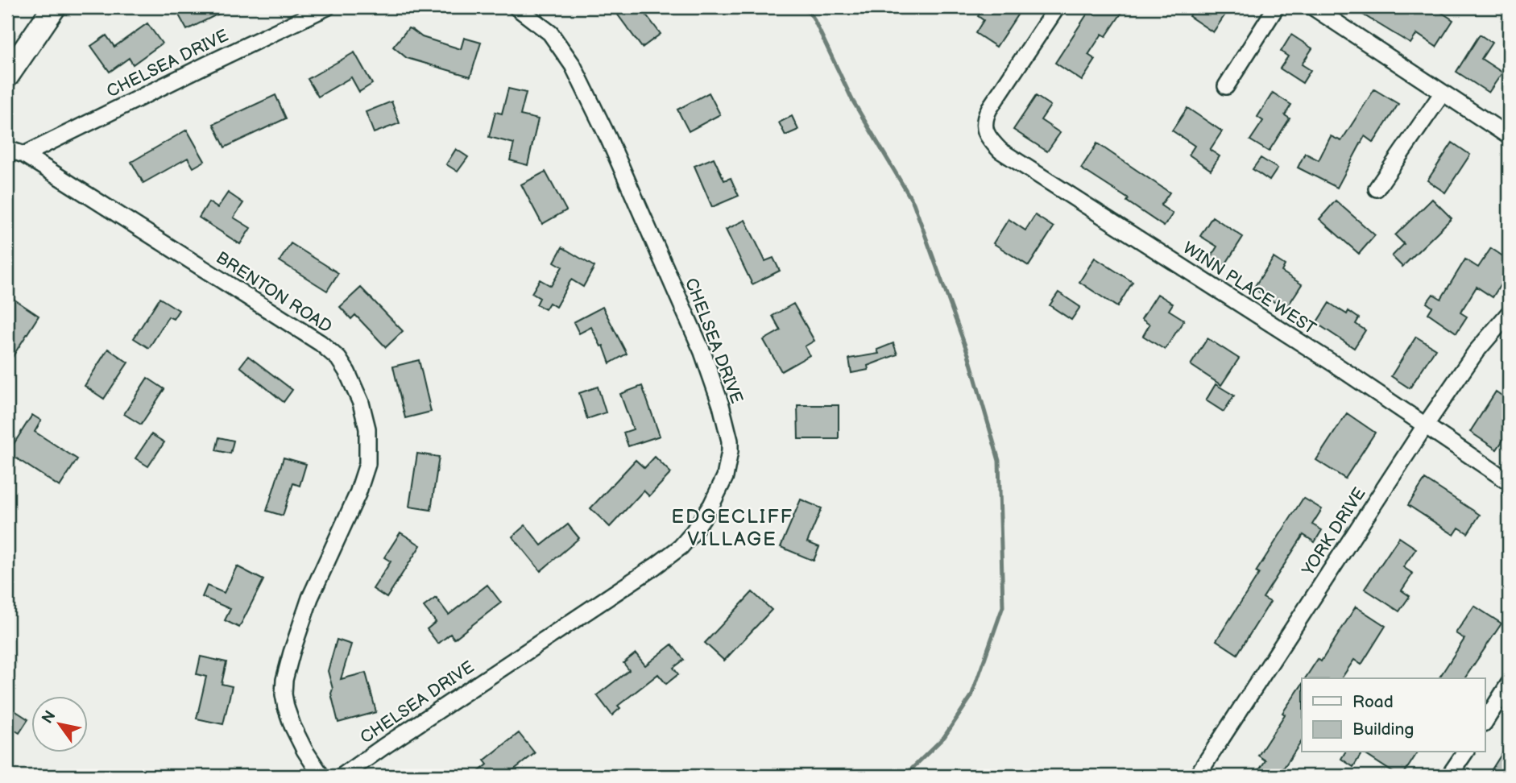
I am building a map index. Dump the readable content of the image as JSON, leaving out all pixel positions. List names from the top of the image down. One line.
{"streets":{"street":["CHELSEA DRIVE","WINN PLACE WEST","BRENTON ROAD","YORK DRIVE"]},"crossings":[["CHELSEA DRIVE","BRENTON ROAD"],["WINN PLACE WEST","YORK DRIVE"]],"districts":["EDGECLIFF VILLAGE"],"legend":["Road","Building"],"north":"top left"}
